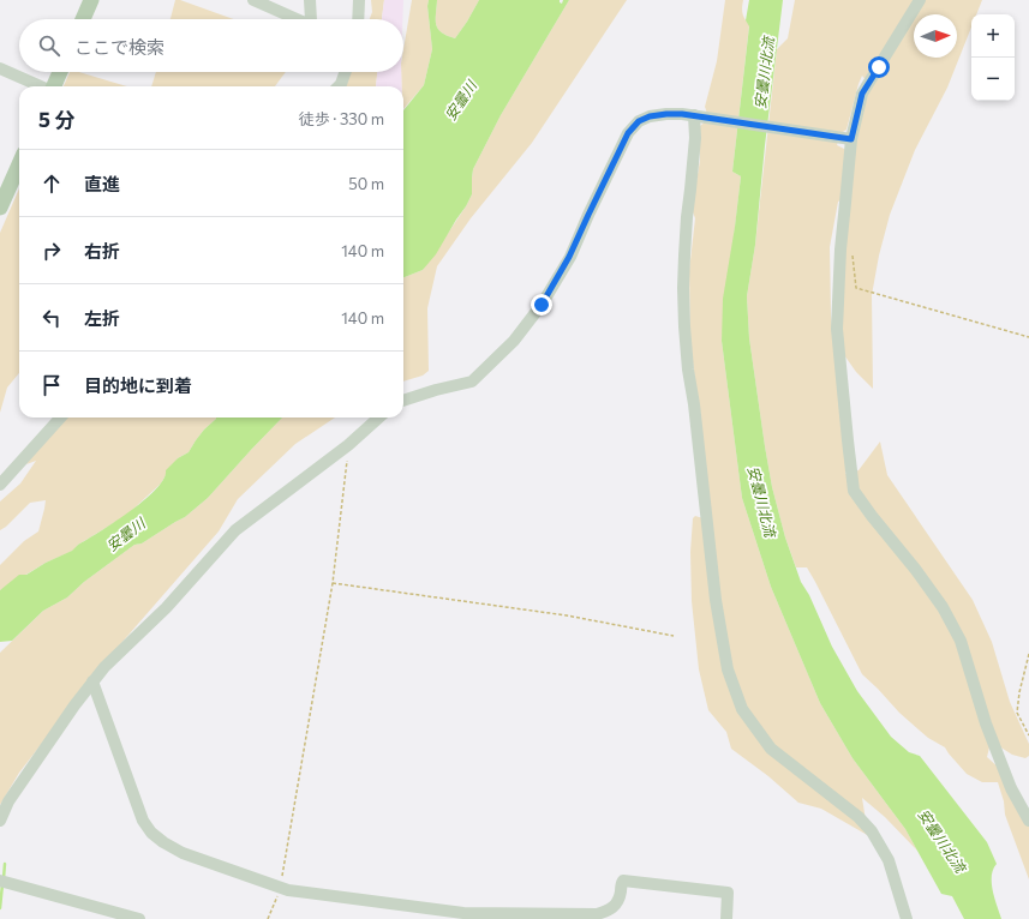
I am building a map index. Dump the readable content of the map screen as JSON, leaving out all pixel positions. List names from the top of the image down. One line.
{"water":["安曇川北流","安曇川"],"north":"right","page":{"map_buttons":["+","−"],"search":"ここで検索","heading":["5 分","徒歩 · 330 m"],"list":[["直進","50 m"],["右折","140 m"],["左折","140 m"],"目的地に到着"]}}
